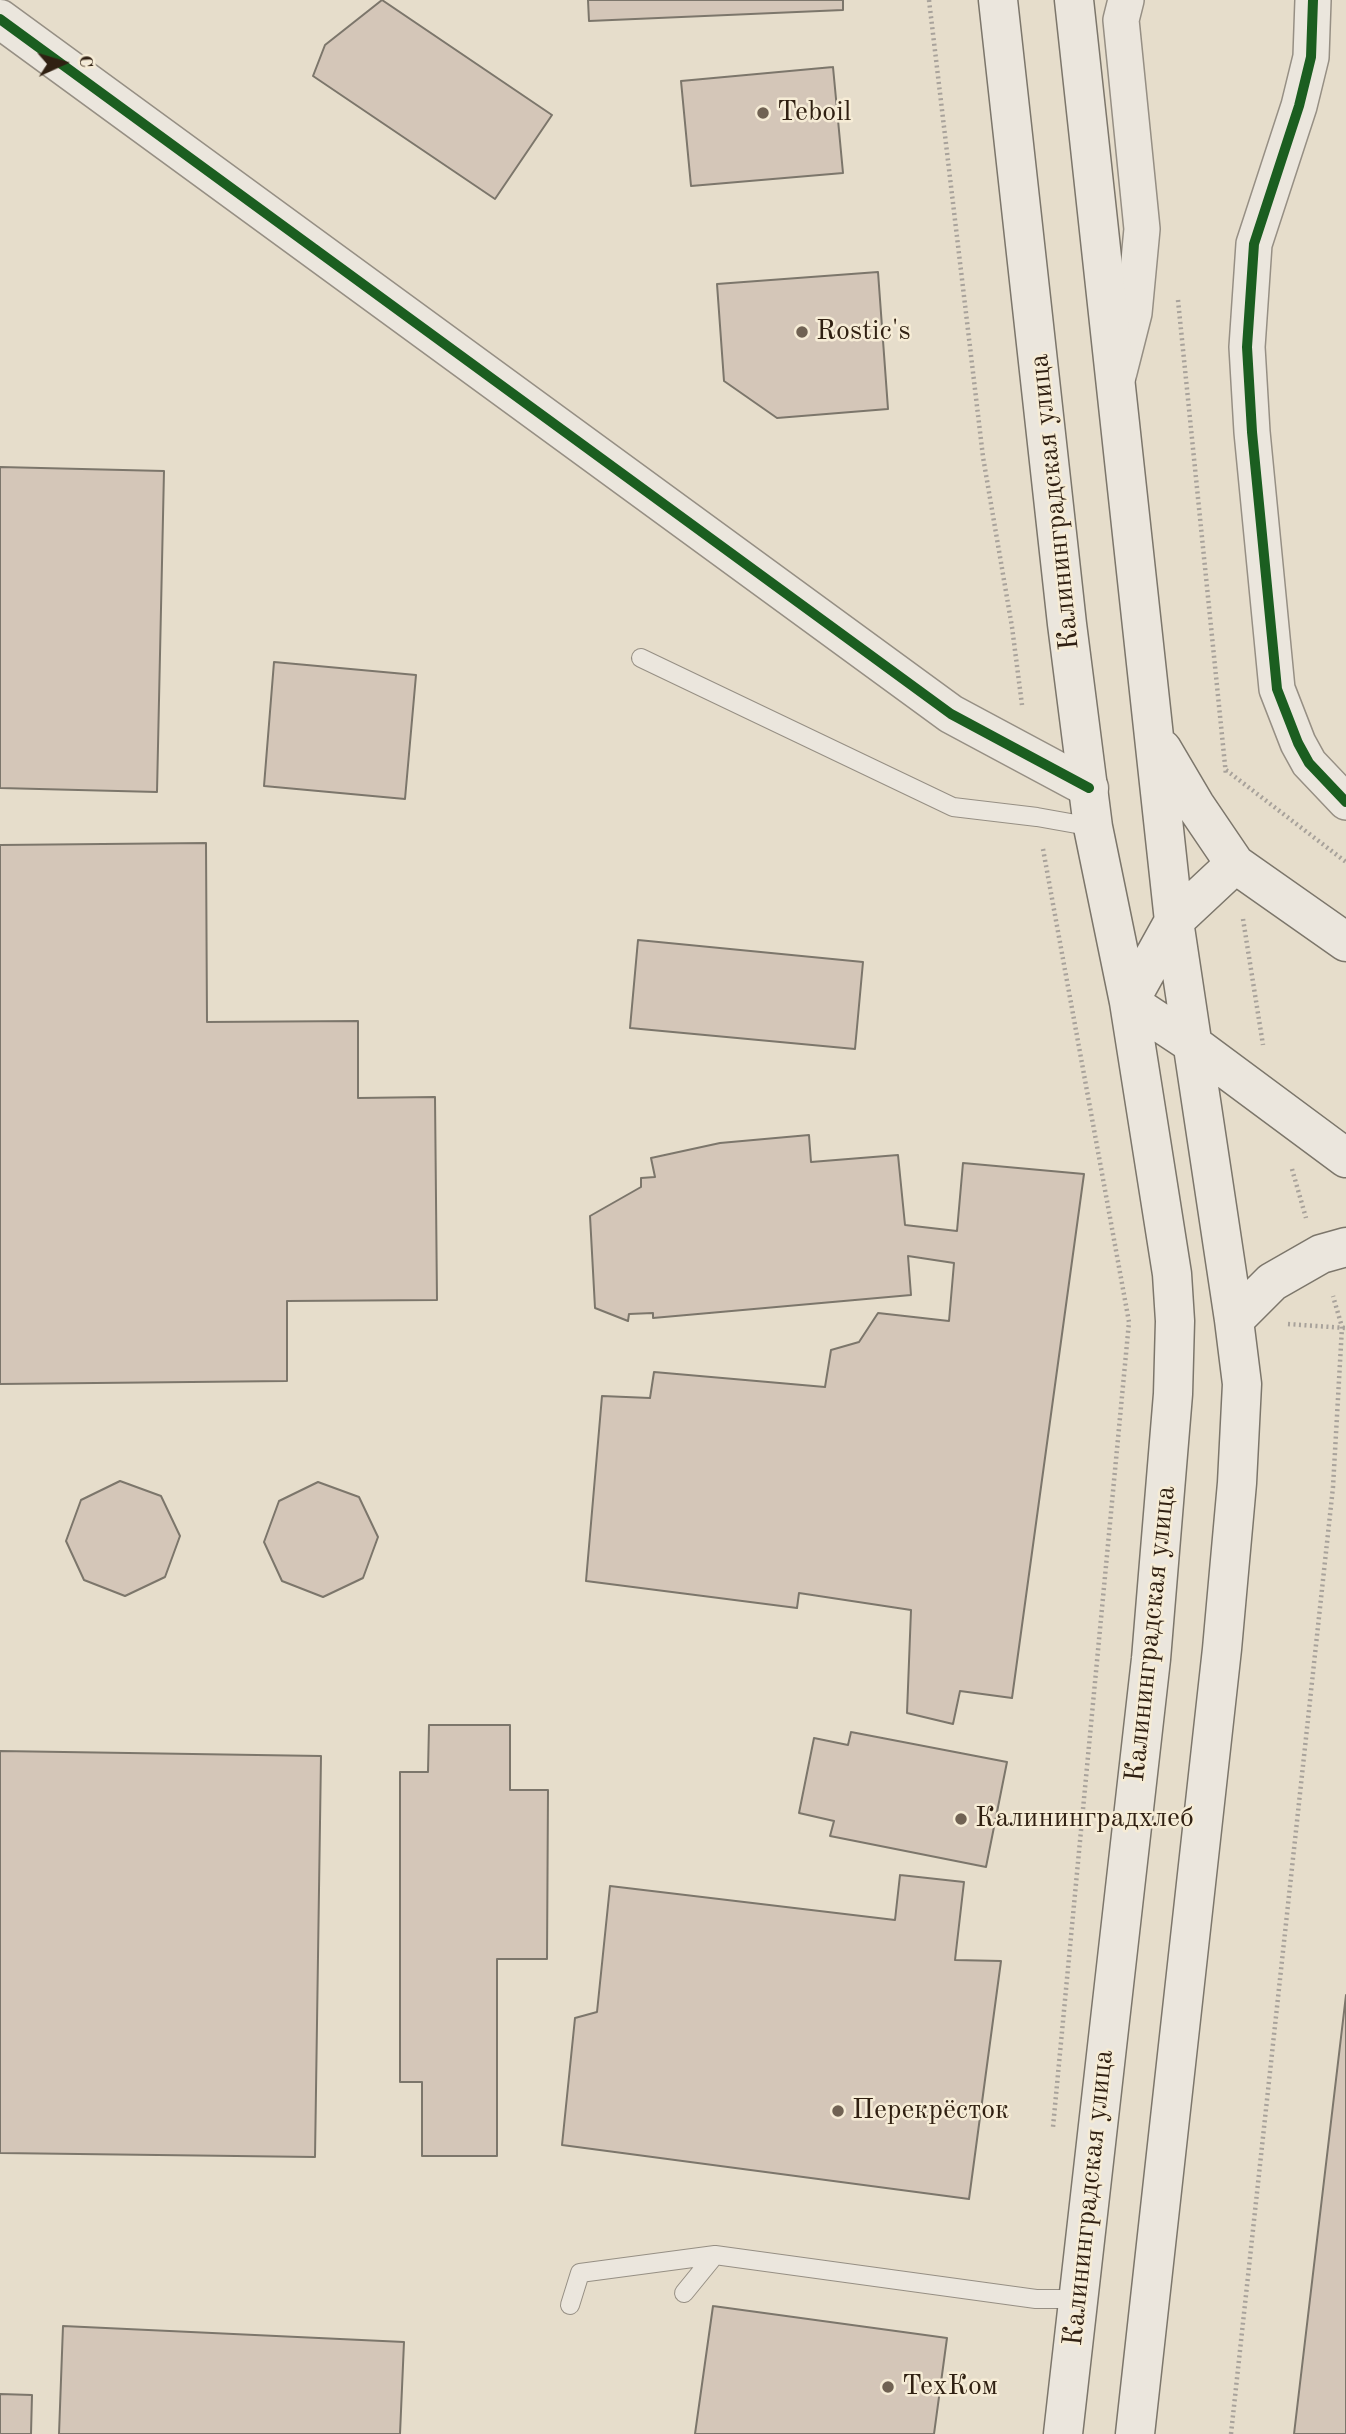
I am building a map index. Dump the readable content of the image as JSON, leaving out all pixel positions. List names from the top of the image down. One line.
{"streets":{"main road":["Калининградская улица"]},"places":["Teboil","Rostic's","Калининградхлеб","Перекрёсток","ТехКом"],"north":"right"}
